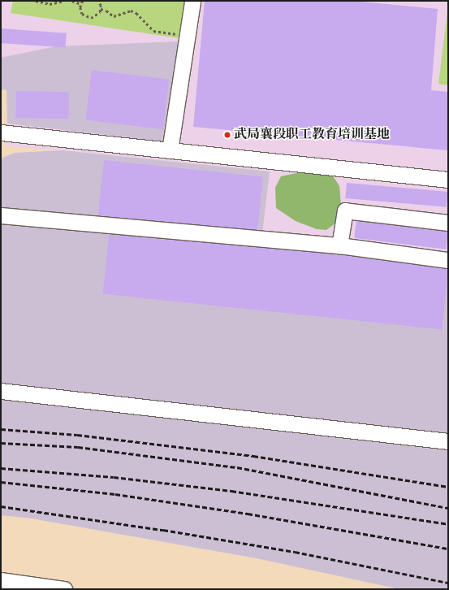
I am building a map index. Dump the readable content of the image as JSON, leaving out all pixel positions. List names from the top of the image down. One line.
{"places":["武局襄段职工教育培训基地"]}
